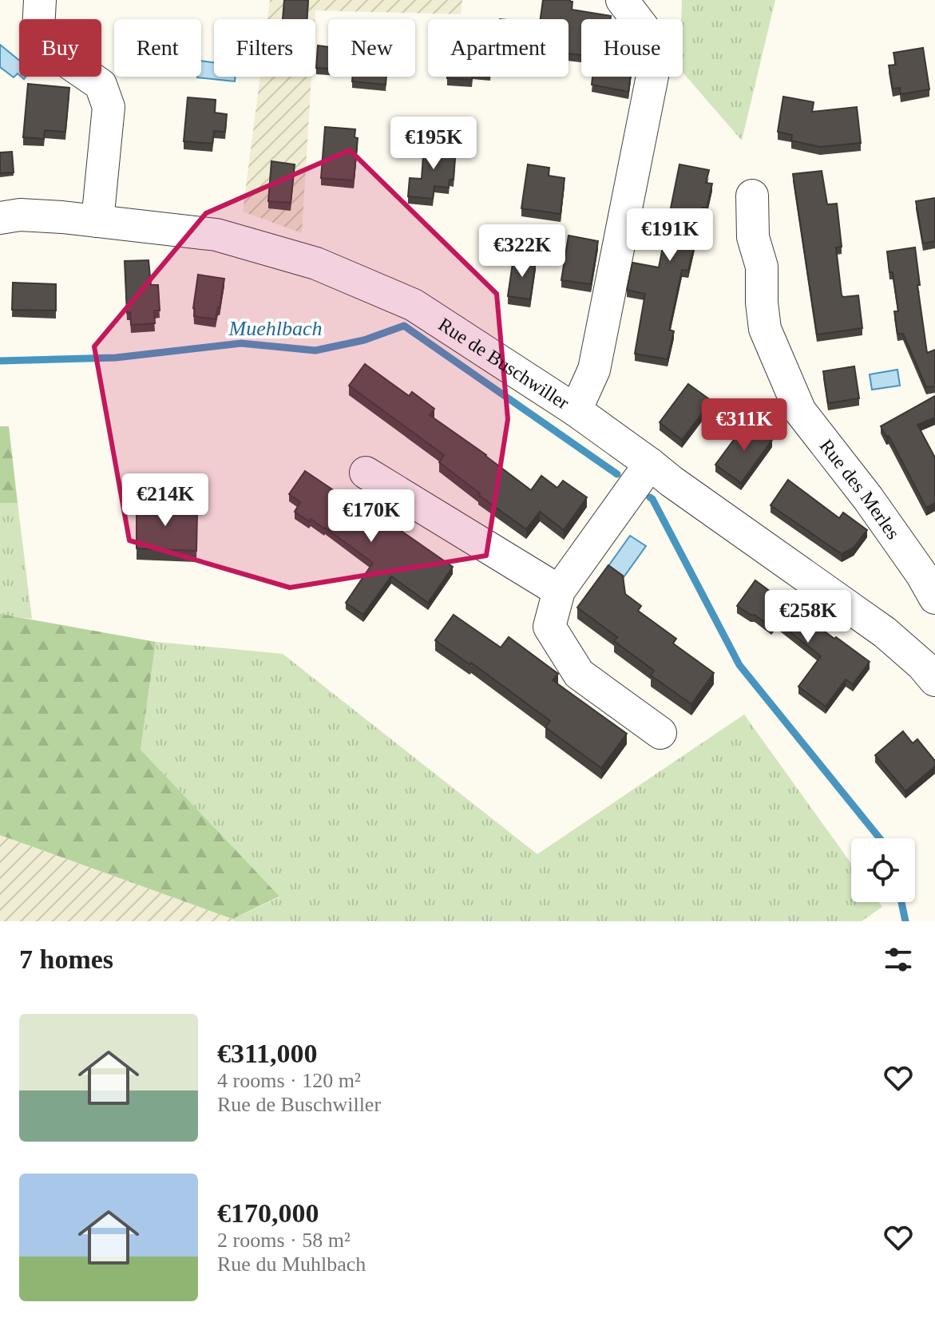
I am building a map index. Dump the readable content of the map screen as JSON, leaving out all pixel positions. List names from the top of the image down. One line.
{"streets":{"street":["Rue de Buschwiller","Rue des Merles"]},"water":["Muehlbach"],"page":{"chip":["Buy","Rent","Filters","New","Apartment","House"],"price":["€195K","€191K","€322K","€311K","€214K","€170K","€258K"],"heading":"7 homes","list":[{"name":"€311,000","note":"4 rooms · 120 m² · Rue de Buschwiller"},{"name":"€170,000","note":"2 rooms · 58 m² · Rue du Muhlbach"}]}}
